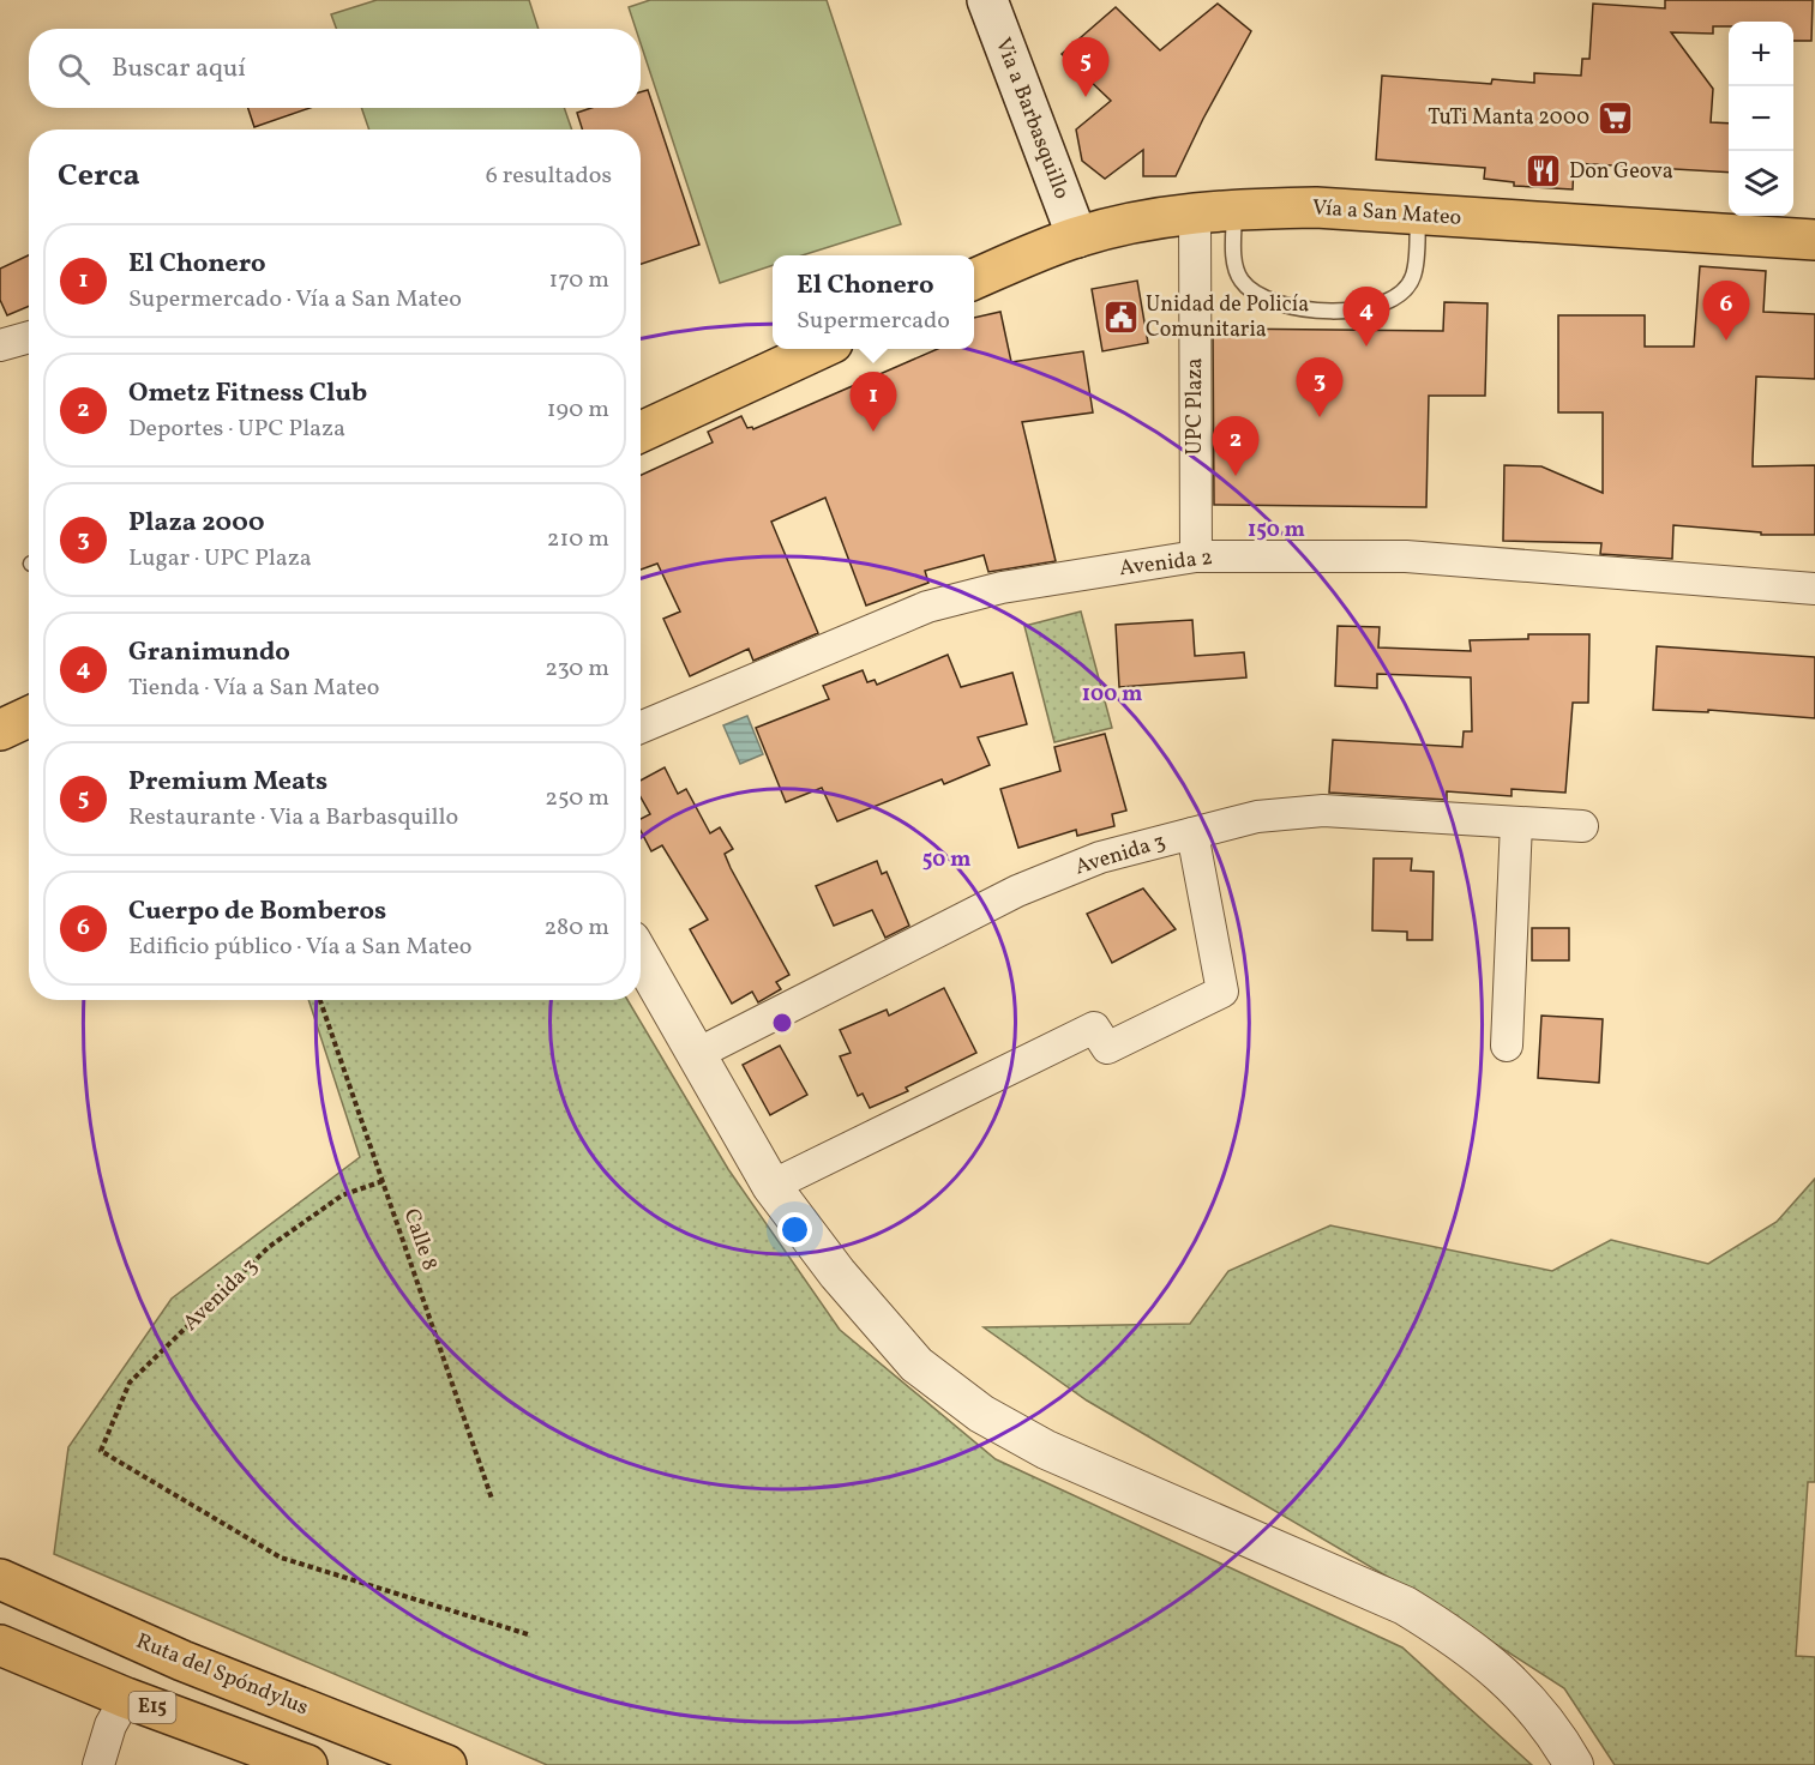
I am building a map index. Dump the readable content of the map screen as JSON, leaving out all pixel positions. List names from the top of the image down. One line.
{"streets":{"main road":["Via a Barbasquillo","Vía a San Mateo","Ruta del Spóndylus","E15"],"street":["UPC Plaza","Avenida 2","Avenida 3"],"path":["Calle 8"]},"crossings":[["Via a Barbasquillo","Vía a San Mateo"],["Vía a San Mateo","UPC Plaza"],["UPC Plaza","Avenida 2"],["Avenida 3","Calle 8"]],"places":{"supermarket":["TuTi Manta 2000"],"restaurant":["Don Geova"],"public building":["Unidad de Policía Comunitaria"]},"page":{"map_buttons":["+","−"],"search":"Buscar aquí","pins":["5","6","4","3","1","2"],"heading":["Cerca","6 resultados"],"list":[{"mark":"1","name":"El Chonero","note":"Supermercado · Vía a San Mateo","value":"170 m"},{"mark":"2","name":"Ometz Fitness Club","note":"Deportes · UPC Plaza","value":"190 m"},{"mark":"3","name":"Plaza 2000","note":"Lugar · UPC Plaza","value":"210 m"},{"mark":"4","name":"Granimundo","note":"Tienda · Vía a San Mateo","value":"230 m"},{"mark":"5","name":"Premium Meats","note":"Restaurante · Via a Barbasquillo","value":"250 m"},{"mark":"6","name":"Cuerpo de Bomberos","note":"Edificio público · Vía a San Mateo","value":"280 m"}],"popup":["El Chonero","Supermercado"]},"rings":["150 m","100 m","50 m"]}
